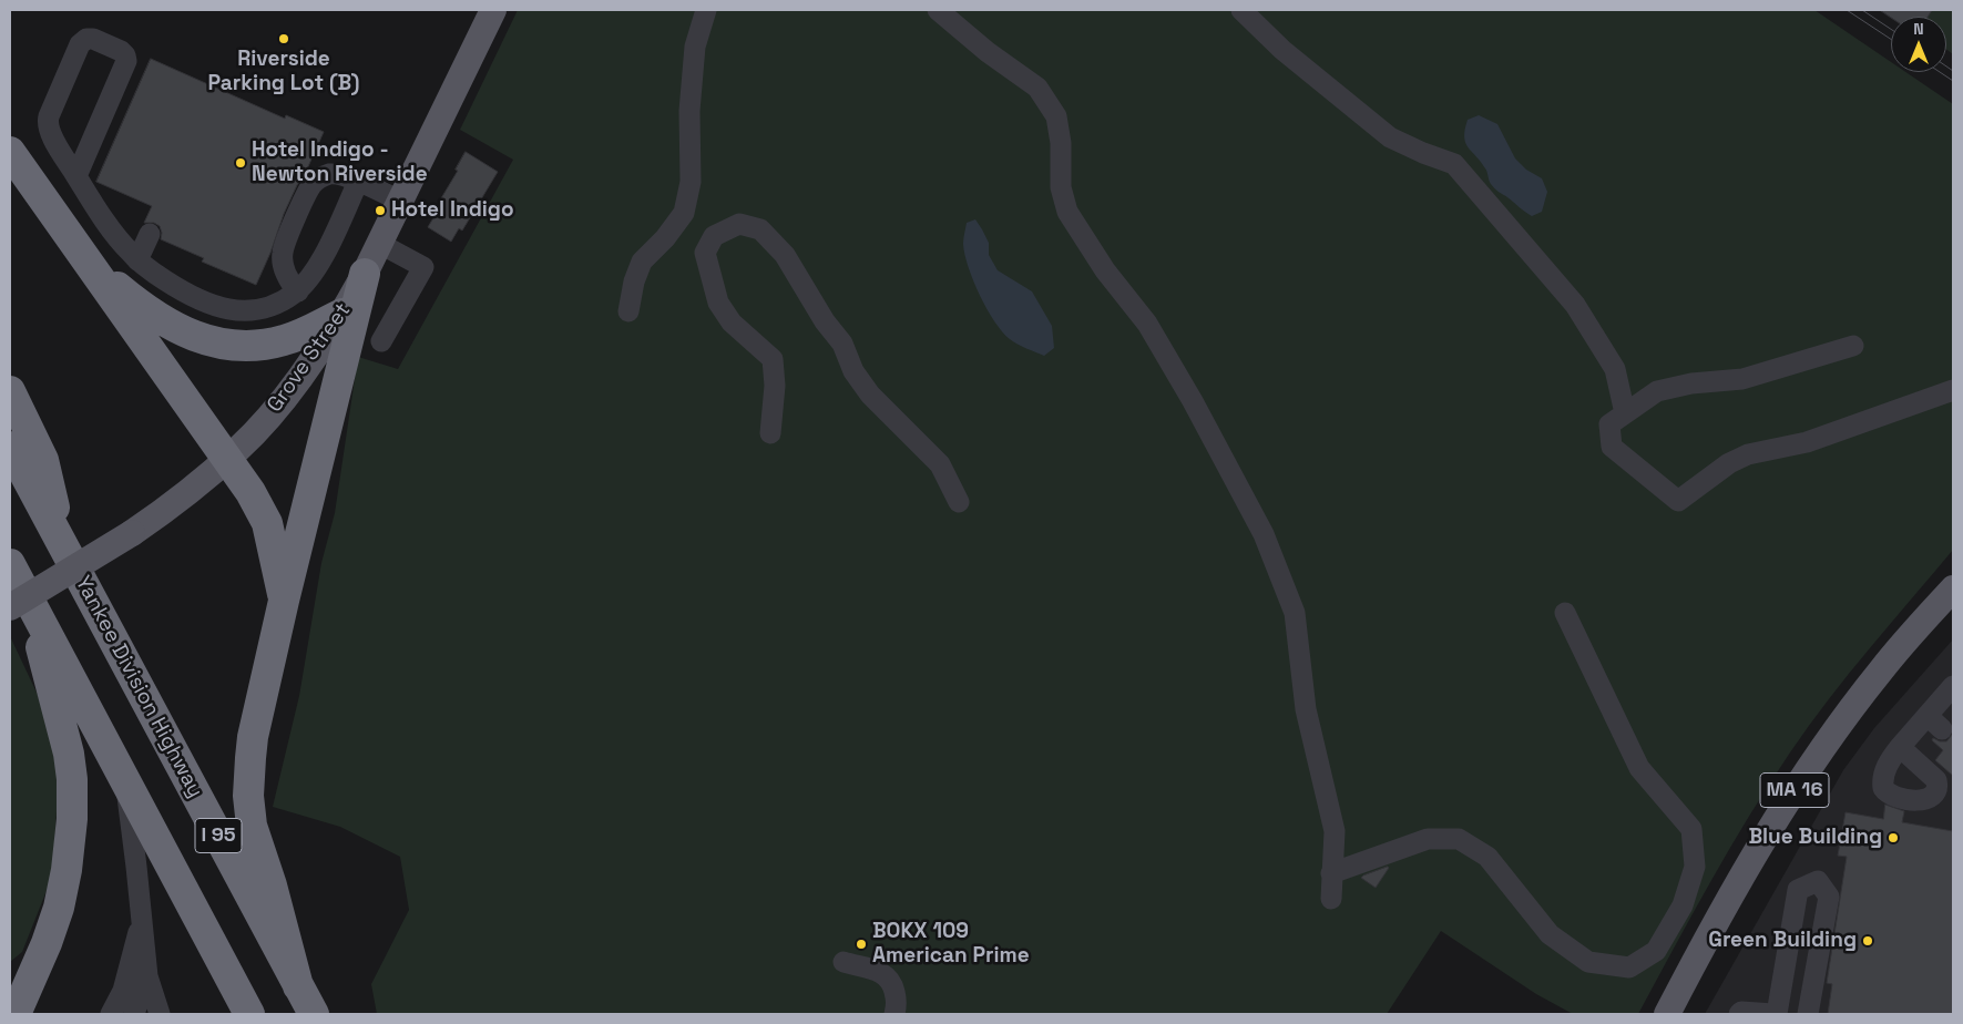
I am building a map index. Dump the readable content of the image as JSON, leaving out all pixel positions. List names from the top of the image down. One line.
{"streets":{"highway":["Yankee Division Highway","I 95"],"main road":["Grove Street","MA 16"]},"crossings":[["Grove Street","I 95"]],"places":["Riverside Parking Lot (B)","Hotel Indigo - Newton Riverside","Hotel Indigo","Blue Building","Green Building","BOKX 109 American Prime"],"north":"top"}
